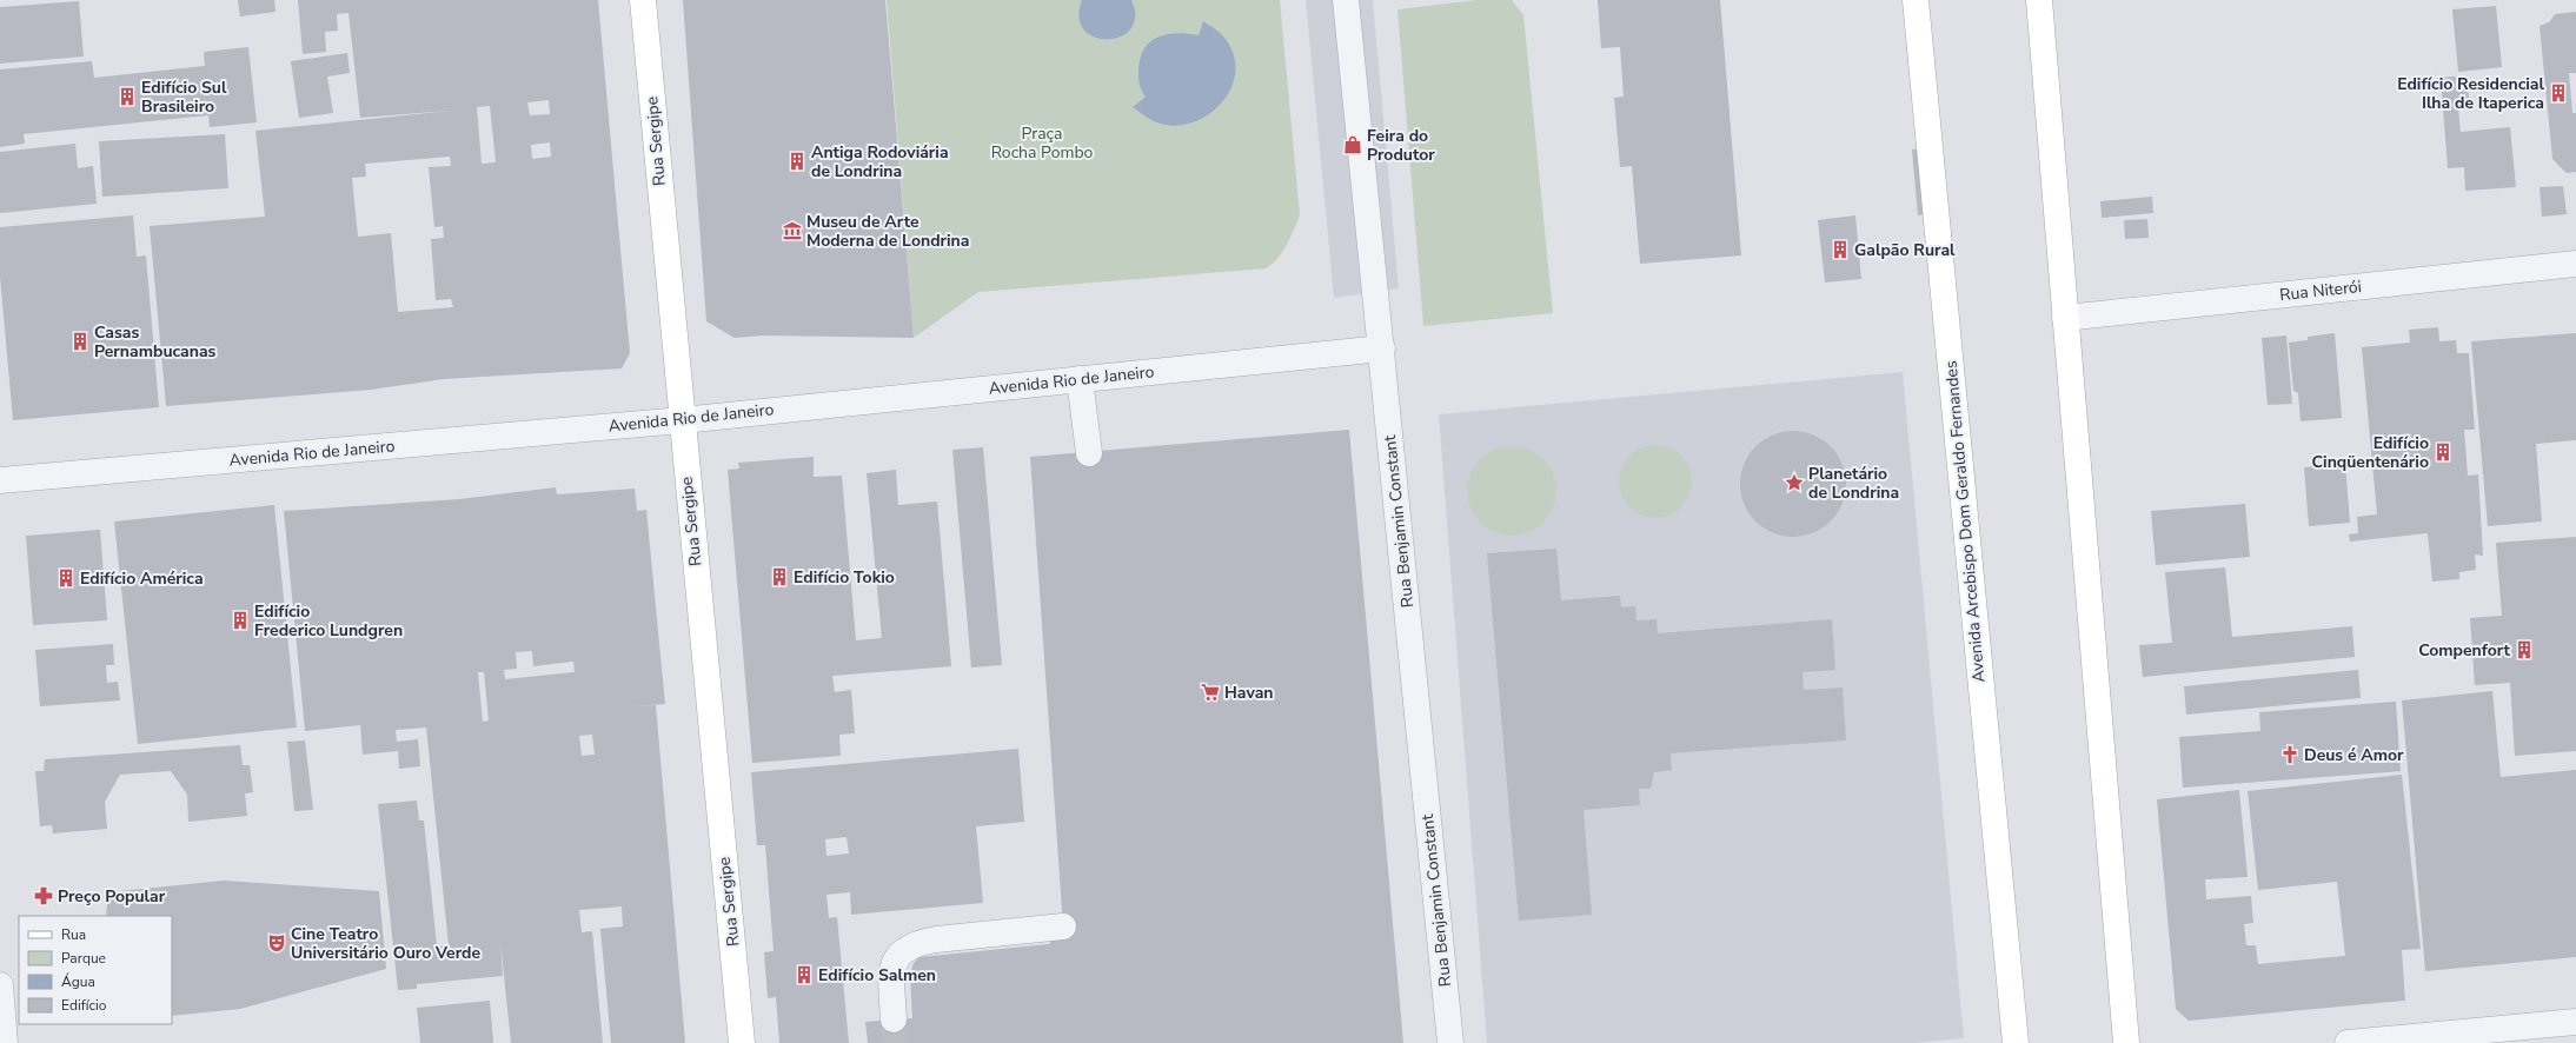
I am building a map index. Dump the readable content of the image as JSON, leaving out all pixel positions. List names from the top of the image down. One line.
{"streets":{"main road":["Rua Sergipe","Avenida Arcebispo Dom Geraldo Fernandes"],"street":["Rua Niterói","Avenida Rio de Janeiro","Rua Benjamin Constant"]},"crossings":[["Rua Sergipe","Avenida Rio de Janeiro"],["Avenida Rio de Janeiro","Rua Benjamin Constant"]],"parks":["Praça Rocha Pombo"],"places":{"building":["Edifício Residencial Ilha de Itaperica","Edifício Sul Brasileiro","Antiga Rodoviária de Londrina","Galpão Rural","Casas Pernambucanas","Edifício Cinqüentenário","Edifício Tokio","Edifício América","Edifício Frederico Lundgren","Compenfort","Edifício Salmen"],"shop":["Feira do Produtor"],"museum":["Museu de Arte Moderna de Londrina"],"place":["Planetário de Londrina"],"supermarket":["Havan"],"church":["Deus é Amor"],"pharmacy":["Preço Popular"],"theatre":["Cine Teatro Universitário Ouro Verde"]},"legend":["Rua","Parque","Água","Edifício"]}
